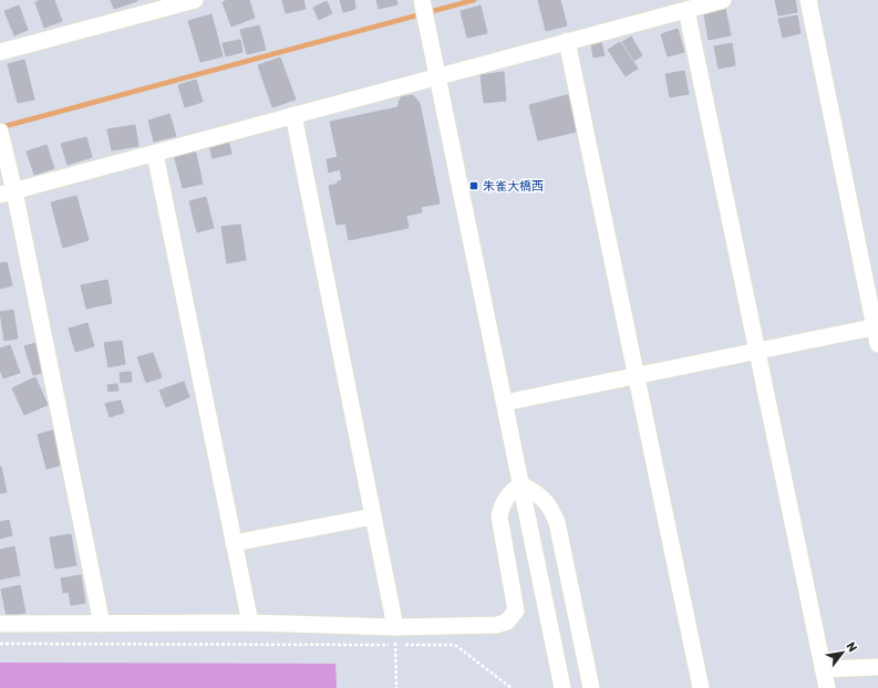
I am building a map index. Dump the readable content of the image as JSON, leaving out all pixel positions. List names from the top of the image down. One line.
{"places":{"transit":["朱雀大橋西"]},"north":"top right"}
